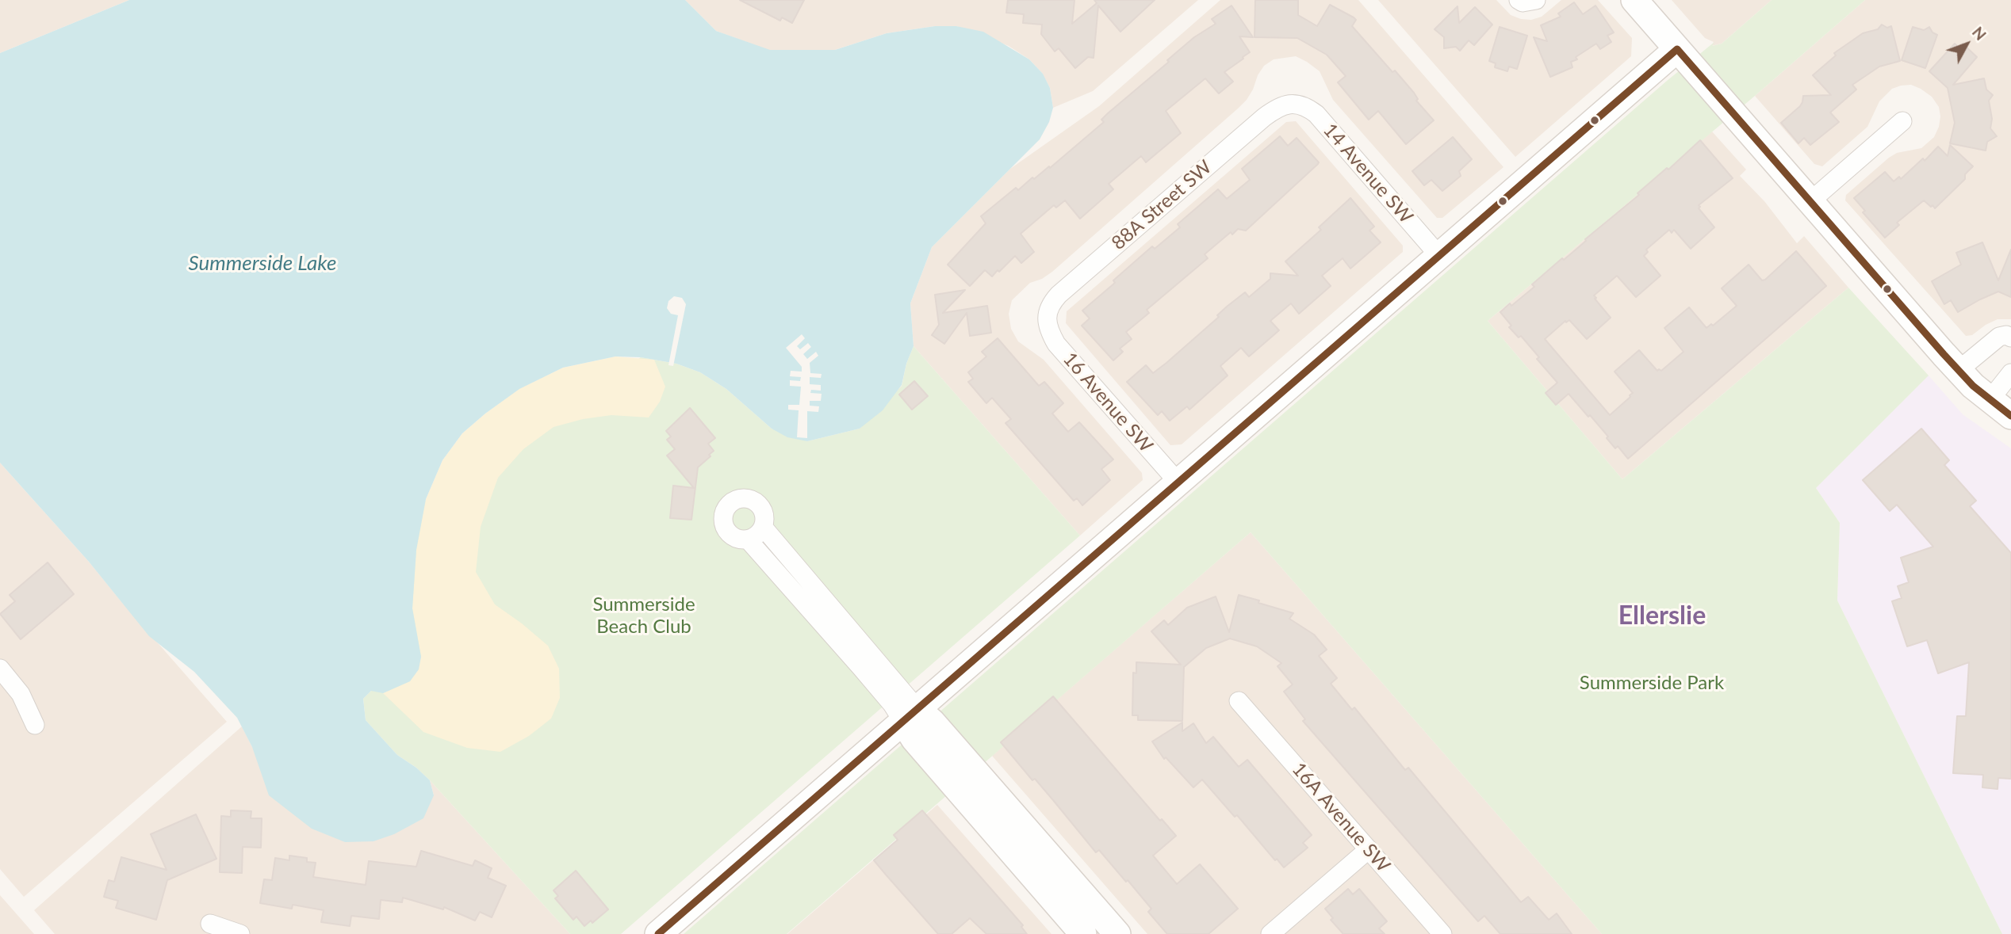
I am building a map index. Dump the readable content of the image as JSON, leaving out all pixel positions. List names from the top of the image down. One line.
{"streets":{"street":["14 Avenue SW","88A Street SW","16 Avenue SW","16A Avenue SW"]},"crossings":[["14 Avenue SW","88A Street SW"],["88A Street SW","16 Avenue SW"]],"districts":["Ellerslie"],"water":["Summerside Lake"],"parks":["Summerside Beach Club","Summerside Park"],"north":"top right"}
